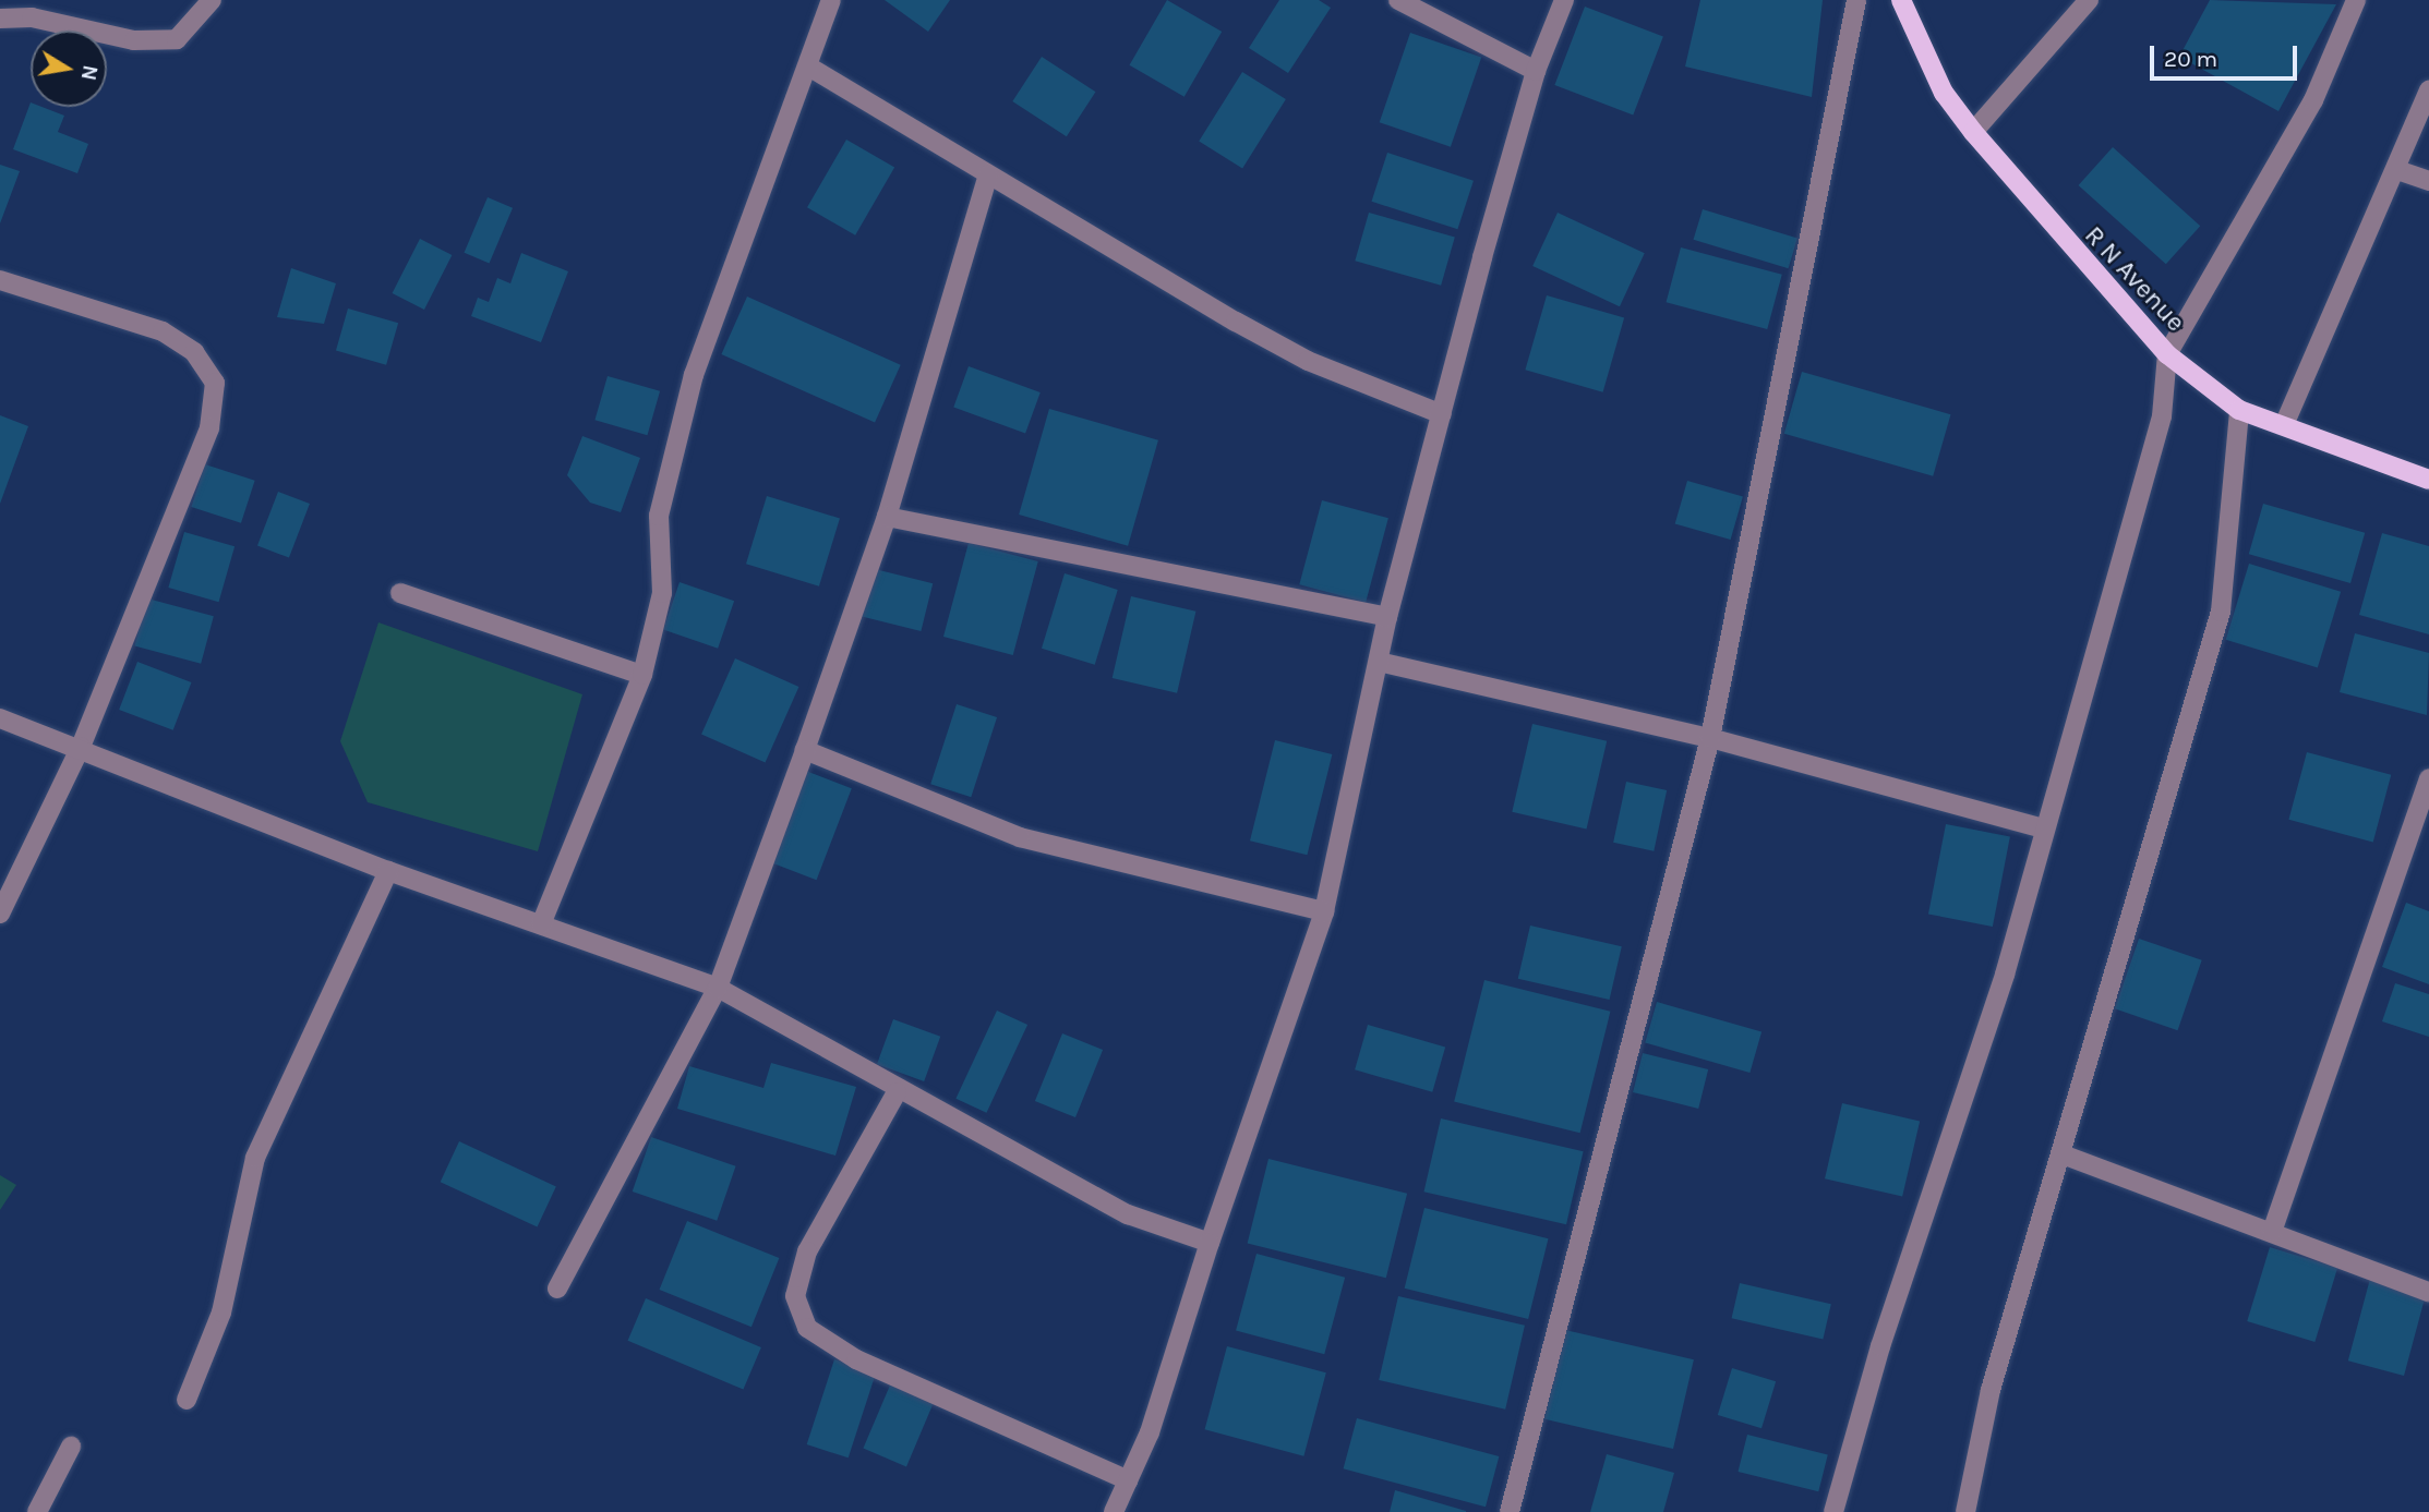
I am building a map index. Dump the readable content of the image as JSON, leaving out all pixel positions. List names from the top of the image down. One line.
{"streets":{"main road":["R N Avenue"]},"scale_bar":"20 m","north":"right"}
